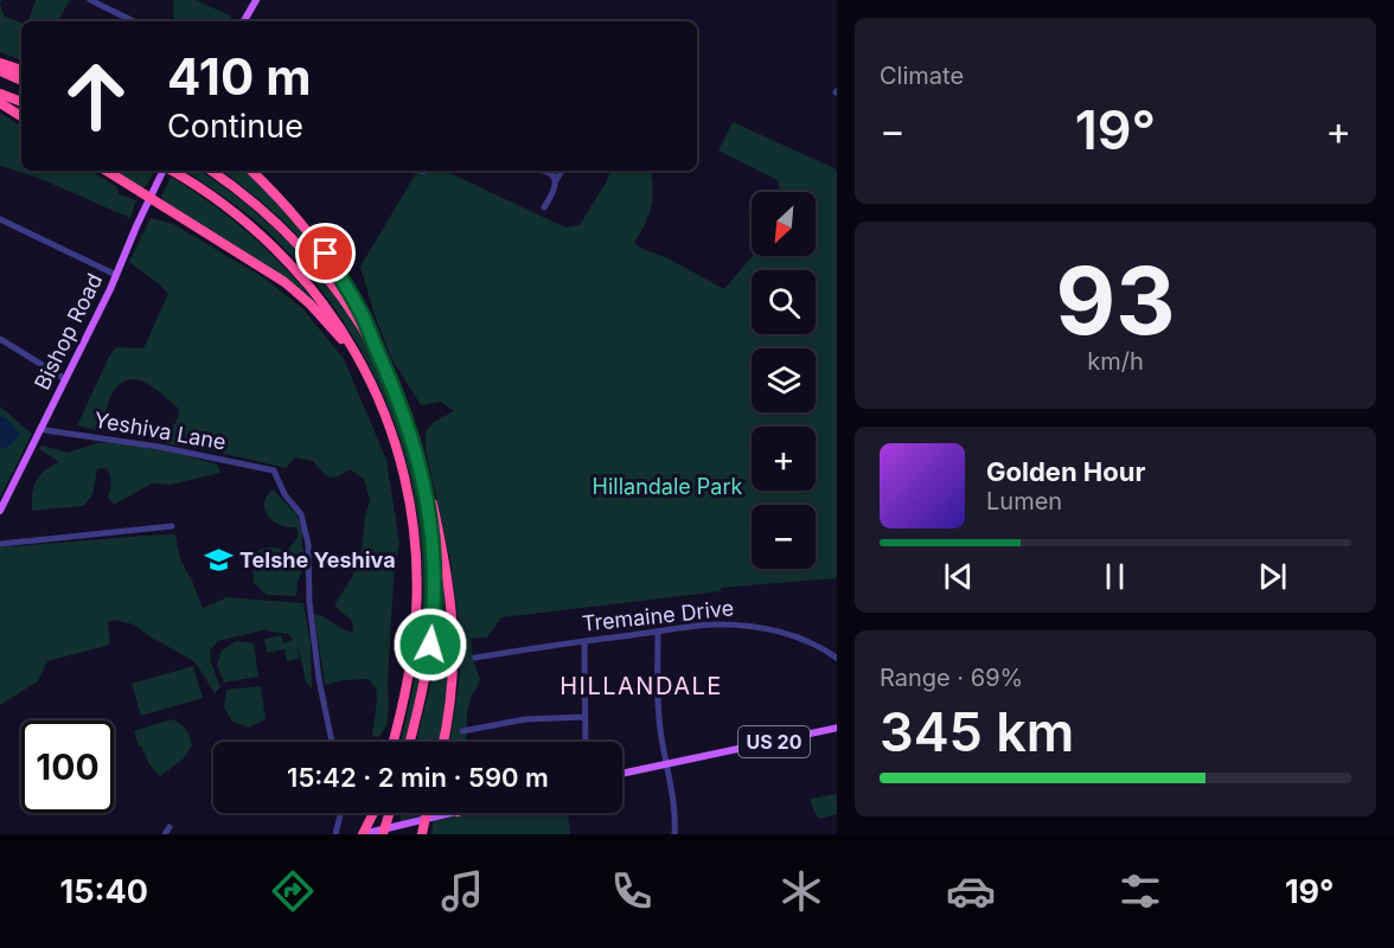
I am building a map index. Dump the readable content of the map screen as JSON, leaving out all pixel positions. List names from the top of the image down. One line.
{"streets":{"main road":["Bishop Road","US 20"],"street":["Yeshiva Lane","Tremaine Drive"]},"crossings":[["Bishop Road","Yeshiva Lane"]],"districts":["HILLANDALE"],"parks":["Hillandale Park"],"places":{"school or university":["Telshe Yeshiva"]},"north":"bottom left","page":{"tile":["Climate",["93","km/h"],["Range · 69%","345 km"]],"turn":["410 m","Continue"],"heat":["−","19°","+"],"map_buttons":["+","−"],"song":["Golden Hour","Lumen"],"limit":"100","trip":"15:42 · 2 min · 590 m","tabs":["15:40","19°"]}}
